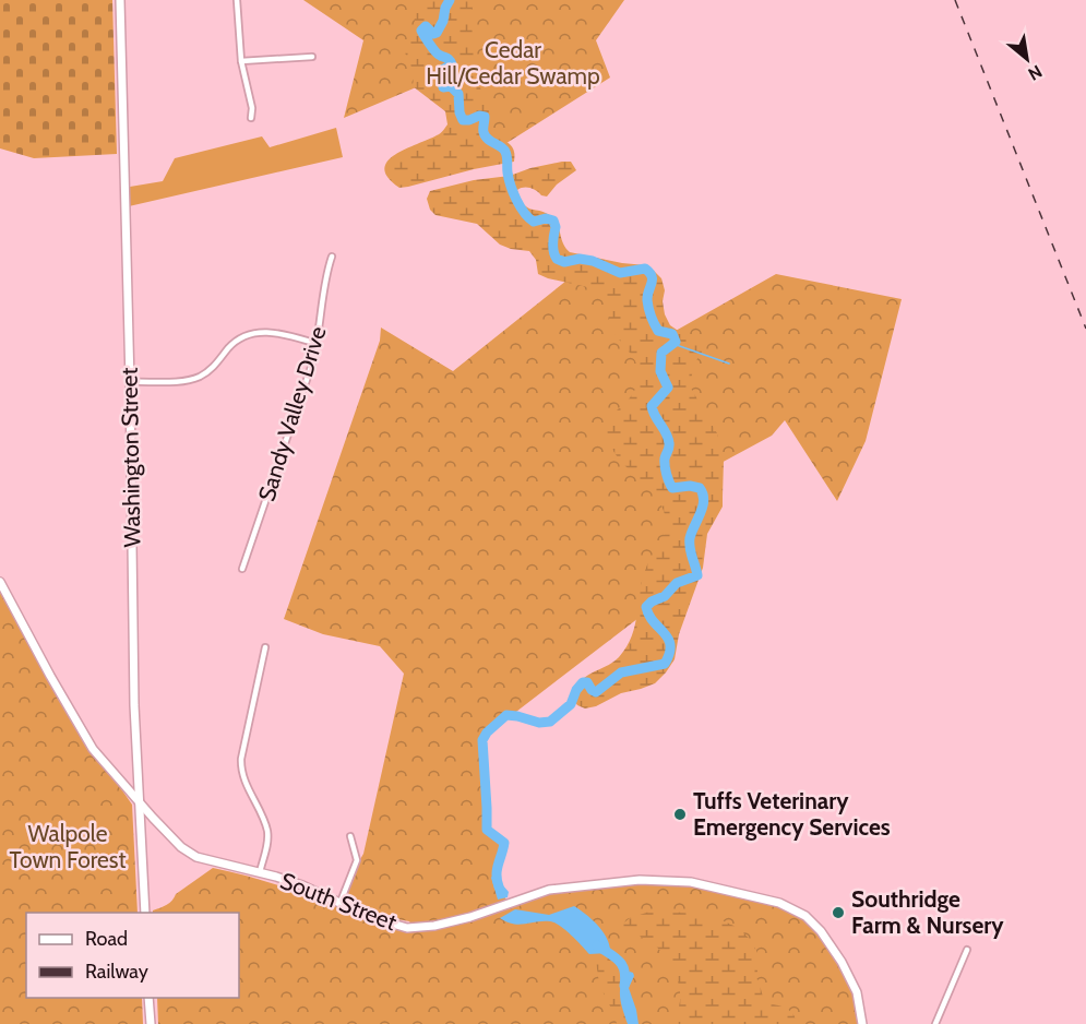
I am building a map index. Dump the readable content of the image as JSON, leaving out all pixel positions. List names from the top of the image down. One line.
{"streets":{"street":["Sandy Valley Drive","Washington Street","South Street"]},"crossings":[["Washington Street","South Street"]],"parks":["Cedar Hill/Cedar Swamp","Walpole Town Forest"],"places":["Tuffs Veterinary Emergency Services","Southridge Farm & Nursery"],"legend":["Road","Railway"],"north":"bottom right"}
